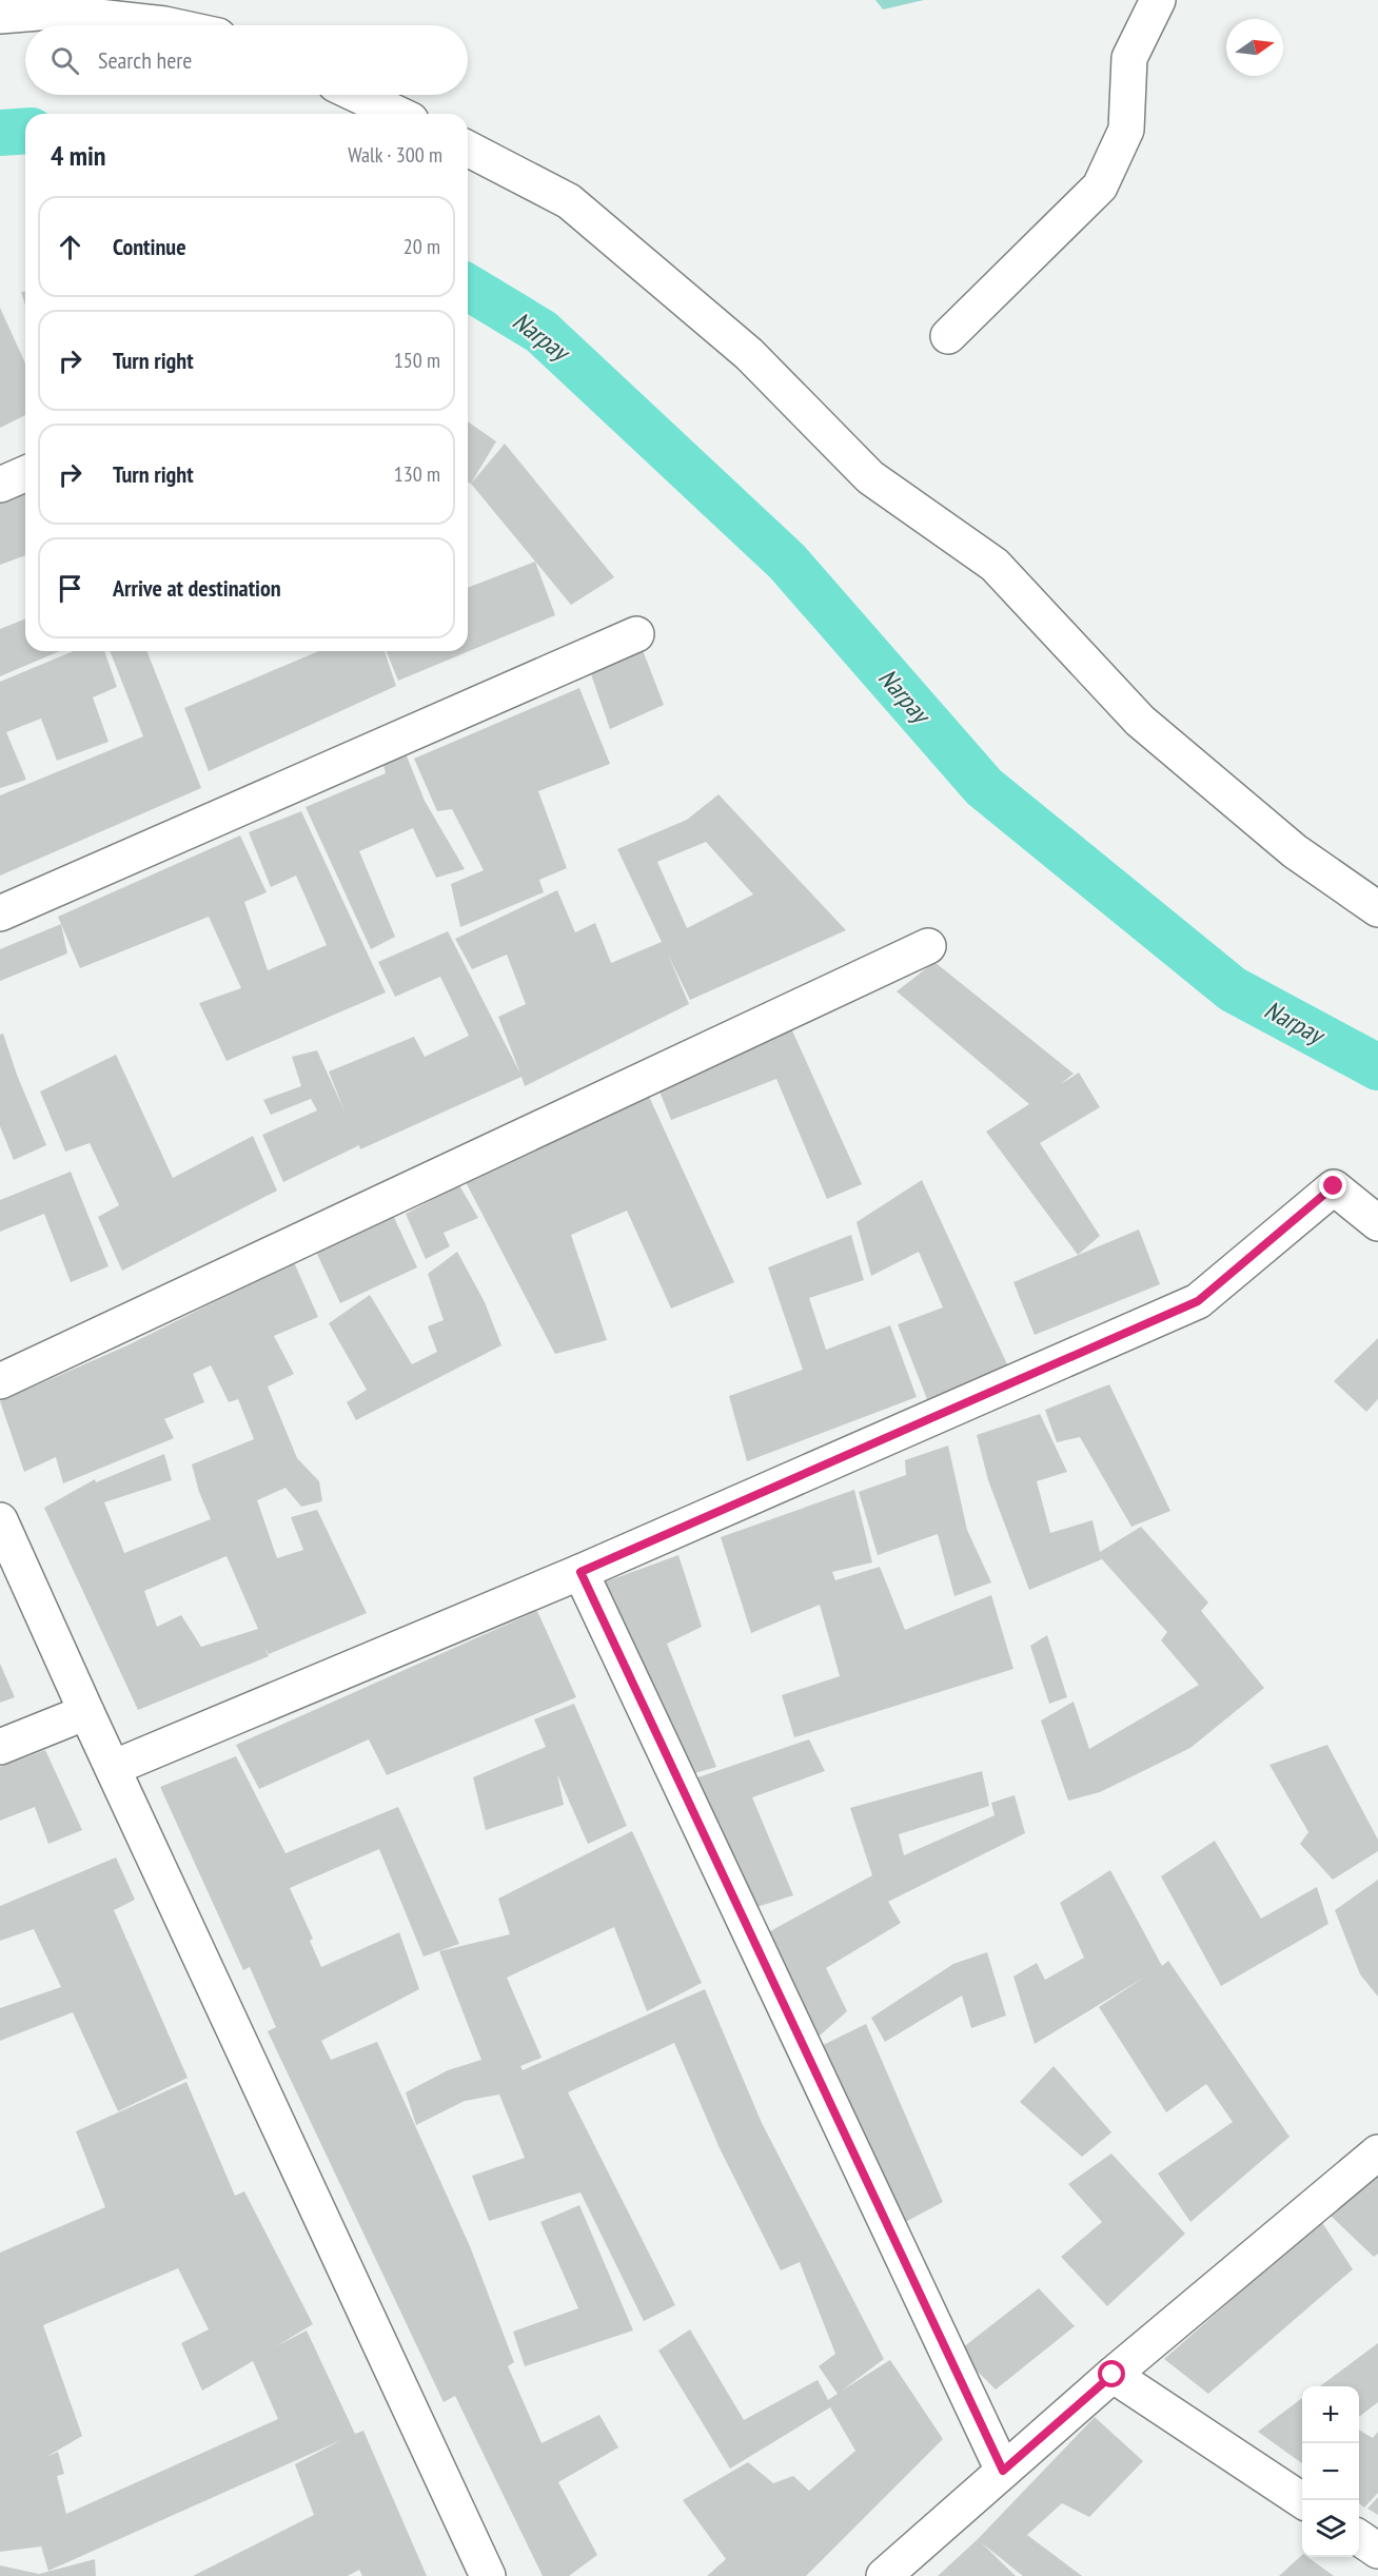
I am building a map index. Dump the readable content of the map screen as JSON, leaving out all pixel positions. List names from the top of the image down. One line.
{"water":["Narpay"],"north":"right","page":{"search":"Search here","heading":["4 min","Walk · 300 m"],"list":[["Continue","20 m"],["Turn right","150 m"],["Turn right","130 m"],"Arrive at destination"],"map_buttons":["+","−"]}}
